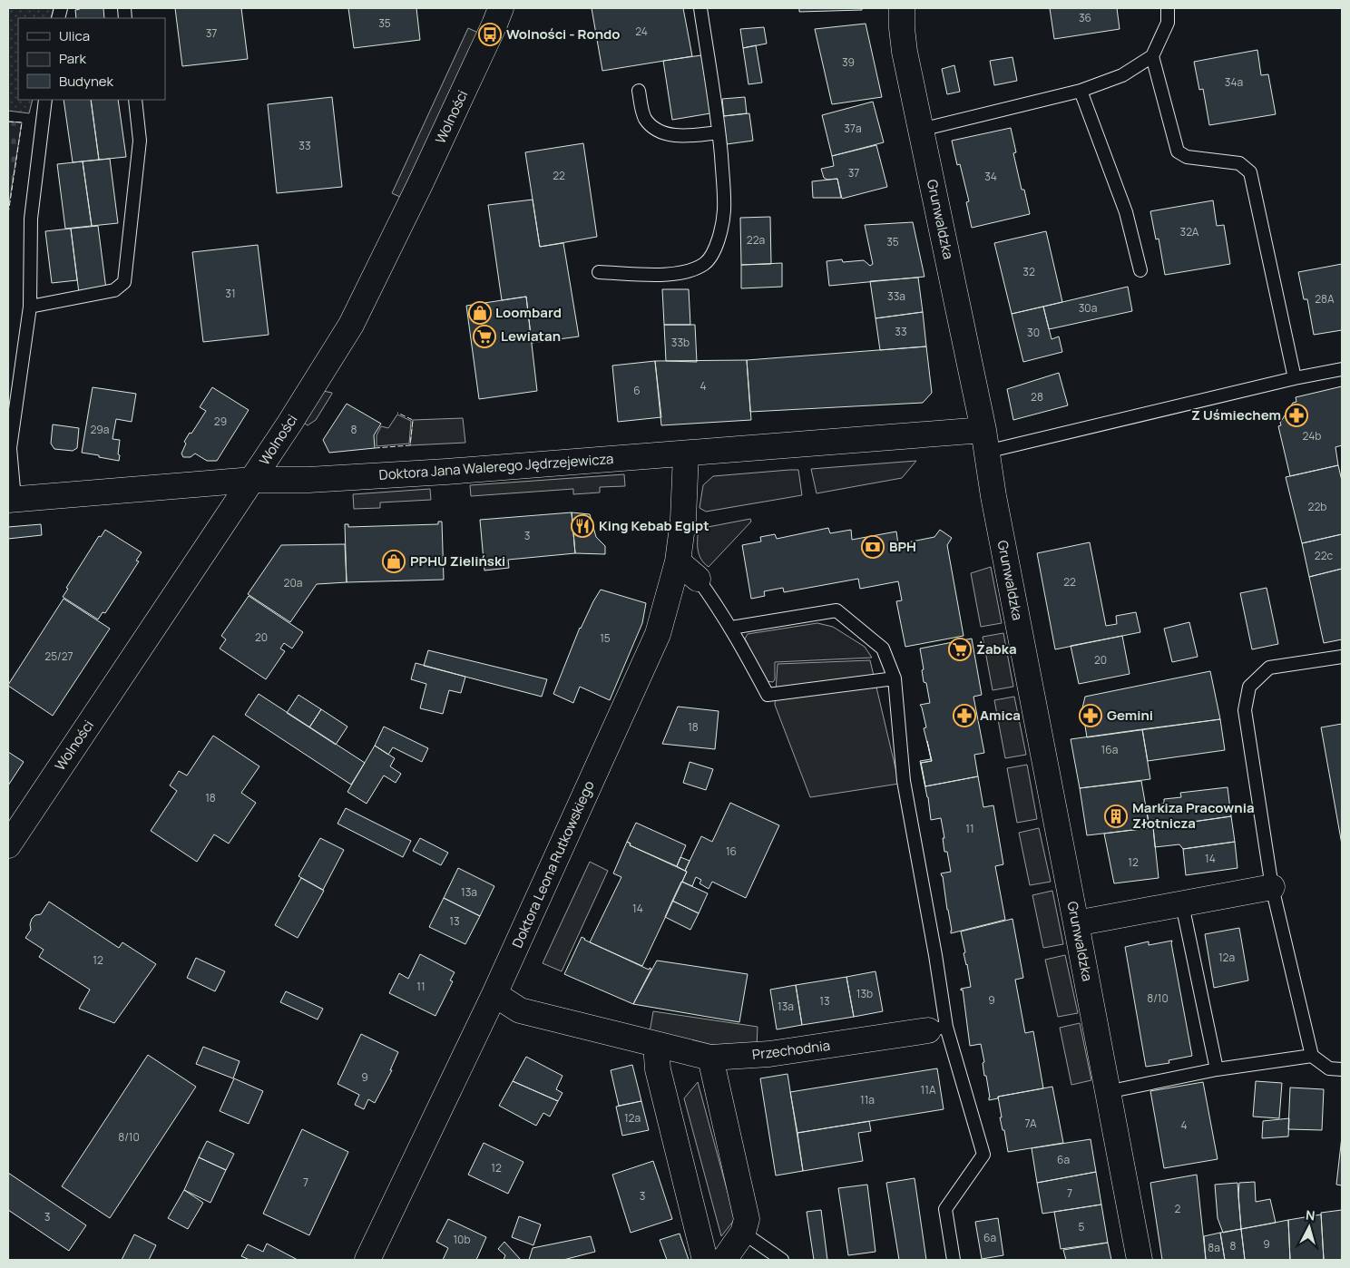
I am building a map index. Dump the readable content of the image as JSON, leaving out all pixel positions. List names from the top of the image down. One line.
{"streets":{"street":["Wolności","Grunwaldzka","Doktora Jana Walerego Jędrzejewicza","Doktora Leona Rutkowskiego","Przechodnia"]},"crossings":[["Wolności","Doktora Jana Walerego Jędrzejewicza"],["Grunwaldzka","Doktora Jana Walerego Jędrzejewicza"],["Doktora Jana Walerego Jędrzejewicza","Doktora Leona Rutkowskiego"],["Doktora Leona Rutkowskiego","Przechodnia"]],"places":{"bus stop":["Wolności - Rondo"],"shop":["Loombard","PPHU Zieliński"],"supermarket":["Lewiatan","Żabka"],"pharmacy":["Z Uśmiechem","Amica","Gemini"],"restaurant":["King Kebab Egipt"],"bank":["BPH"],"building":["Markiza Pracownia Złotnicza"]},"house_numbers":["36","35","24","37","39","34a","37a","33","37","22","34","32A","22a","35","32","31","33a","28A","30a","33","30","33b","4","6","28","29","29a","8","24b","22b","3","22c","22","20a","20","15","25/27","20","18","16a","18","11","16","14","12","13a","14","13","12a","12","11","13b","8/10","9","13","13a","9","11A","11a","12a","7A","4","8/10","6a","12","7","7","3","2","3","5","6a","10b","9","8","8a"],"legend":["Ulica","Park","Budynek"],"north":"top"}
